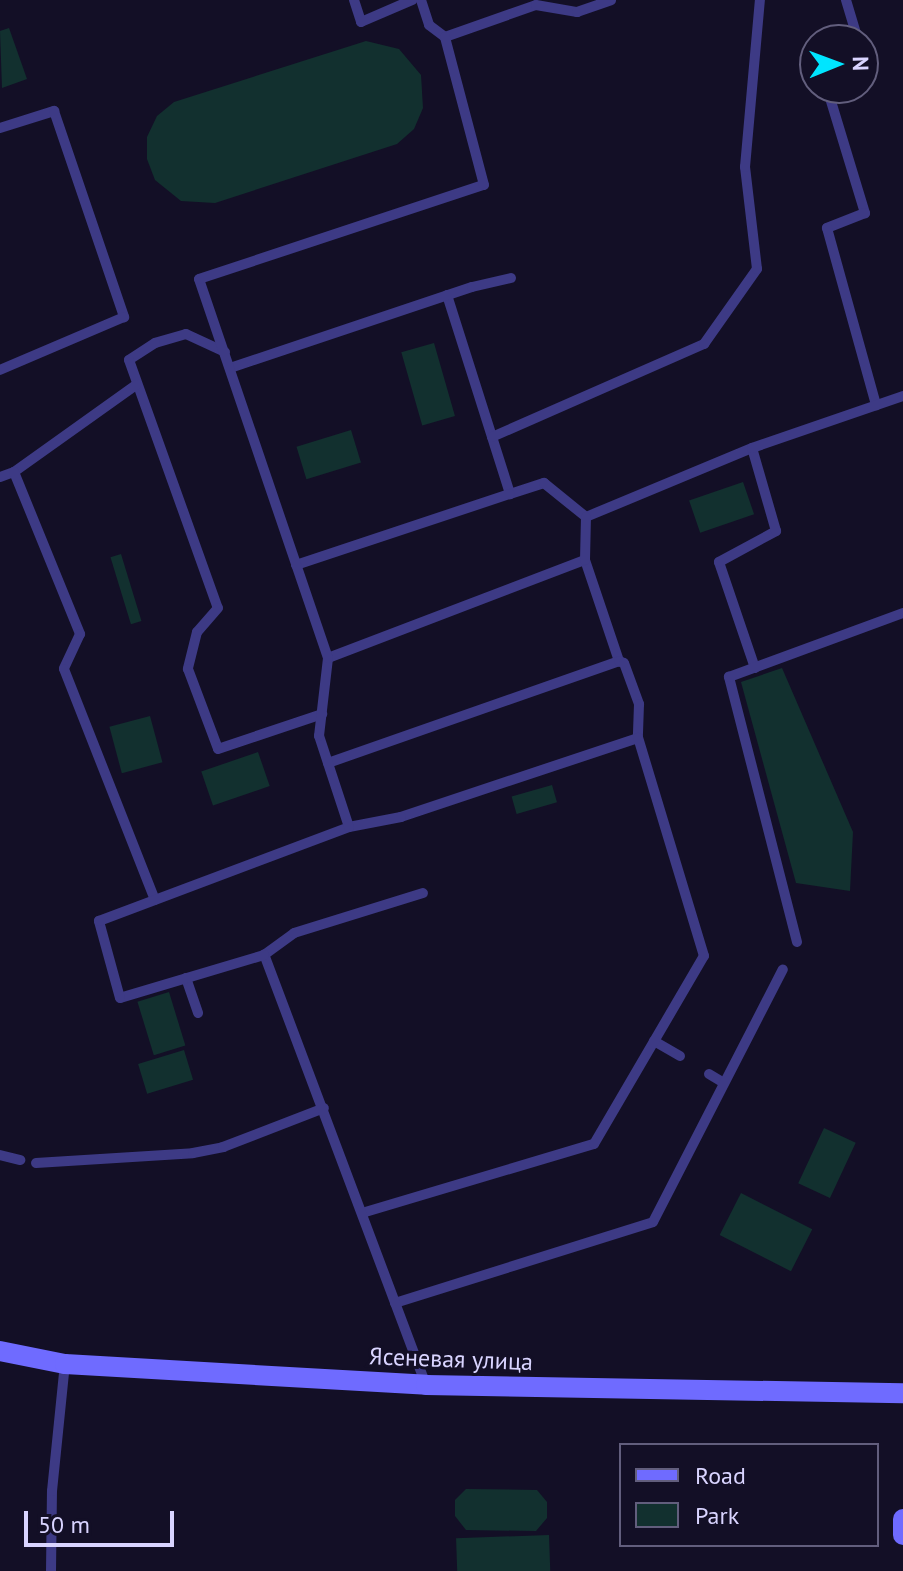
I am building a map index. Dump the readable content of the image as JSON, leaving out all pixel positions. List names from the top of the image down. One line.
{"streets":{"main road":["Ясеневая улица"]},"legend":["Road","Park"],"scale_bar":"50 m","north":"right"}
